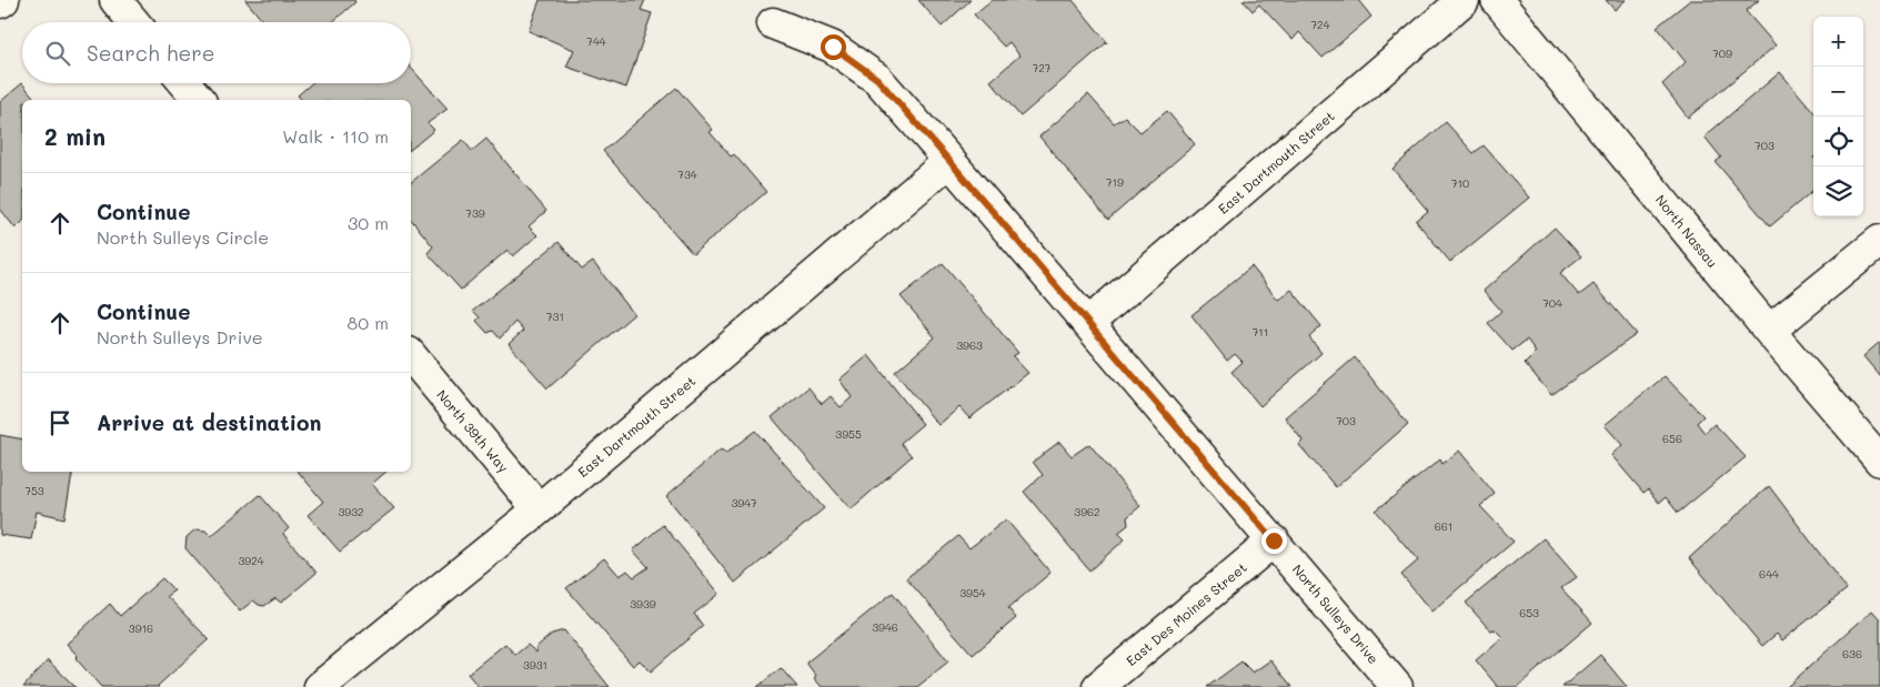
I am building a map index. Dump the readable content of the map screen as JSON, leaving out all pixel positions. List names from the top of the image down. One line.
{"streets":{"street":["East Dartmouth Street","North Nassau","North 39th Way","East Des Moines Street","North Sulleys Drive"]},"crossings":[["East Dartmouth Street","North 39th Way"],["East Dartmouth Street","North Sulleys Drive"],["East Des Moines Street","North Sulleys Drive"]],"house_numbers":["724","744","709","727","703","734","719","710","739","704","731","711","3963","703","3955","656","753","3947","3932","3962","661","3924","644","3954","3939","653","3946","3916","636","3931"],"page":{"map_buttons":["+","−"],"search":"Search here","heading":["2 min","Walk · 110 m"],"list":[["Continue","North Sulleys Circle","30 m"],["Continue","North Sulleys Drive","80 m"],"Arrive at destination"]}}
